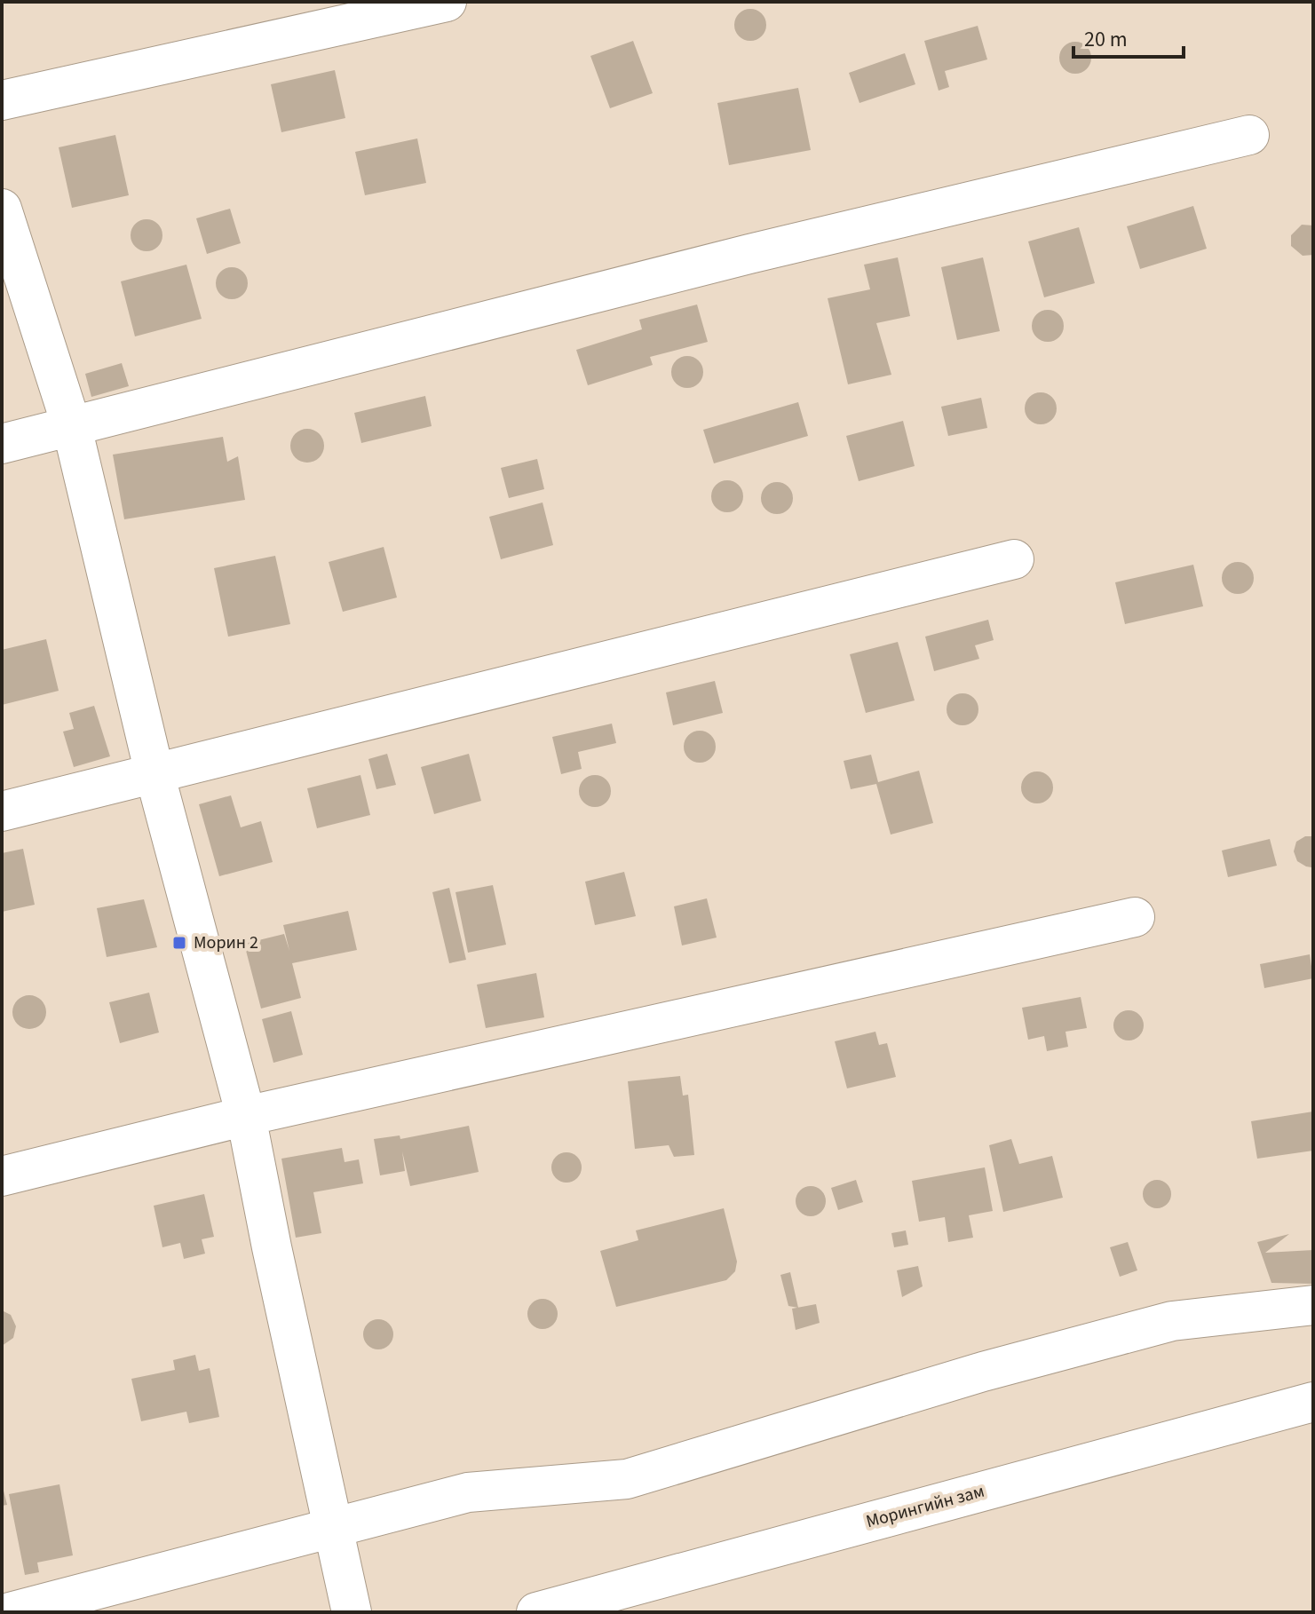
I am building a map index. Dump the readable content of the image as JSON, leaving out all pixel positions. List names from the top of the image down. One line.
{"streets":{"street":["Морингийн зам"]},"places":{"transit":["Морин 2"]},"scale_bar":"20 m"}
